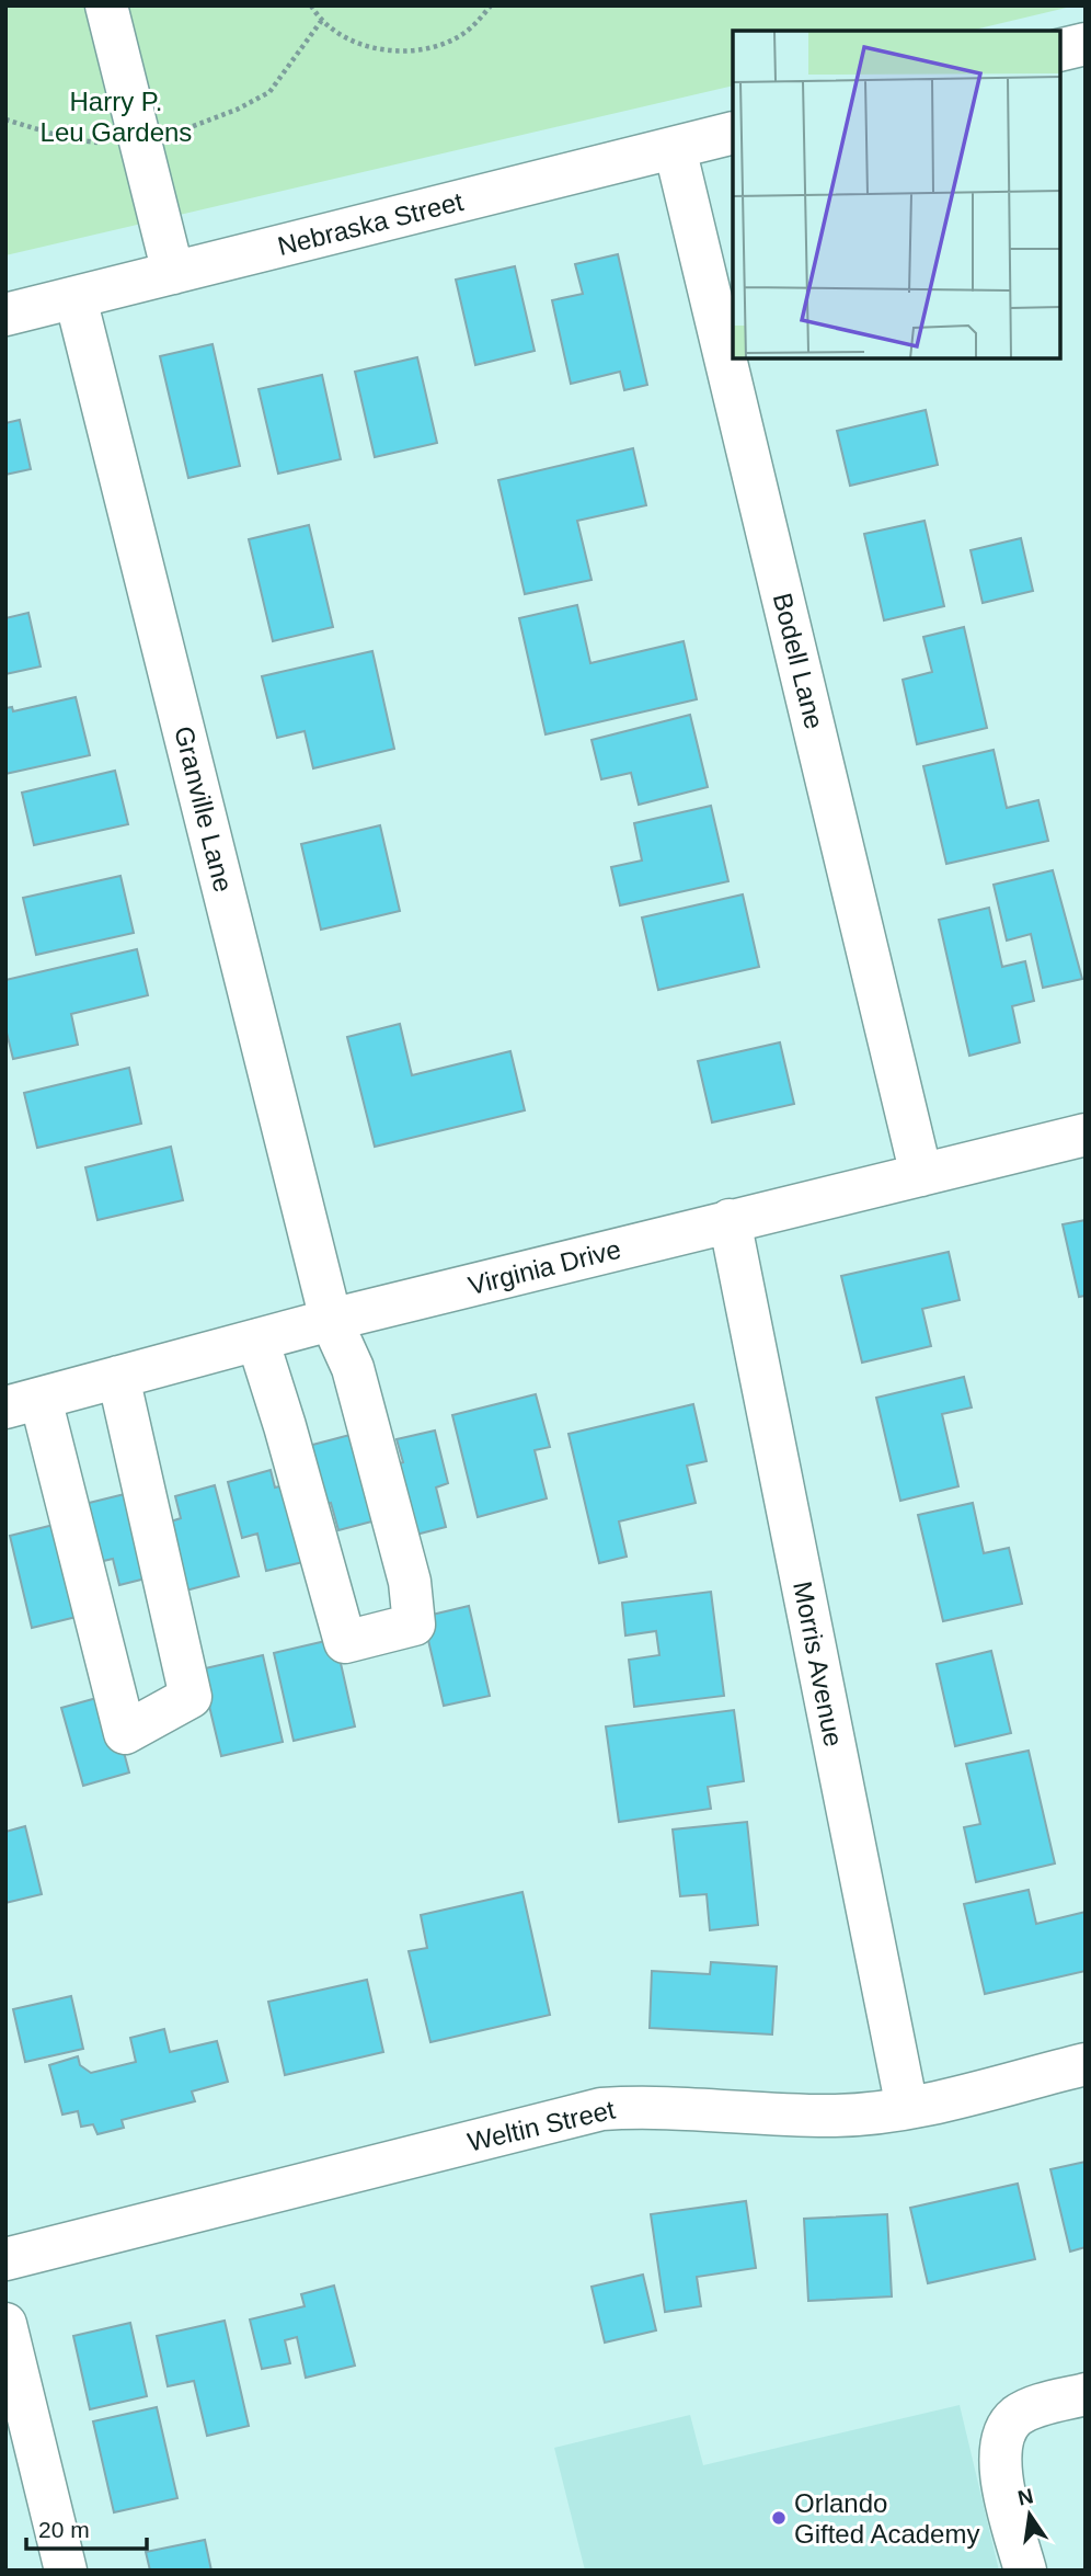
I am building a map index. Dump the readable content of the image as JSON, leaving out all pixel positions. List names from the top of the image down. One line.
{"streets":{"street":["Nebraska Street","Bodell Lane","Granville Lane","Virginia Drive","Morris Avenue","Weltin Street"]},"crossings":[["Nebraska Street","Bodell Lane"],["Nebraska Street","Granville Lane"],["Bodell Lane","Virginia Drive"],["Granville Lane","Virginia Drive"],["Virginia Drive","Morris Avenue"],["Morris Avenue","Weltin Street"]],"parks":["Harry P. Leu Gardens"],"places":["Orlando Gifted Academy"],"scale_bar":"20 m","north":"top"}
